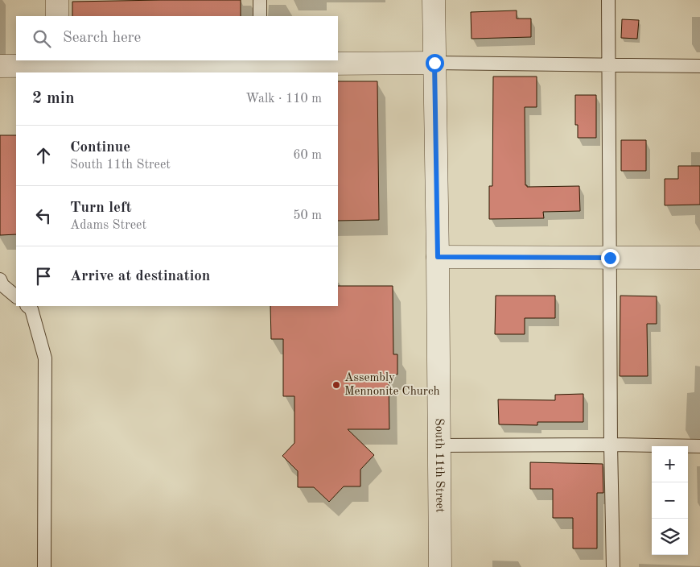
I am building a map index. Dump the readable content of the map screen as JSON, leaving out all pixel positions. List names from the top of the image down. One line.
{"streets":{"street":["South 11th Street"]},"places":["Assembly Mennonite Church"],"page":{"search":"Search here","heading":["2 min","Walk · 110 m"],"list":[["Continue","South 11th Street","60 m"],["Turn left","Adams Street","50 m"],"Arrive at destination"],"map_buttons":["+","−"]}}
